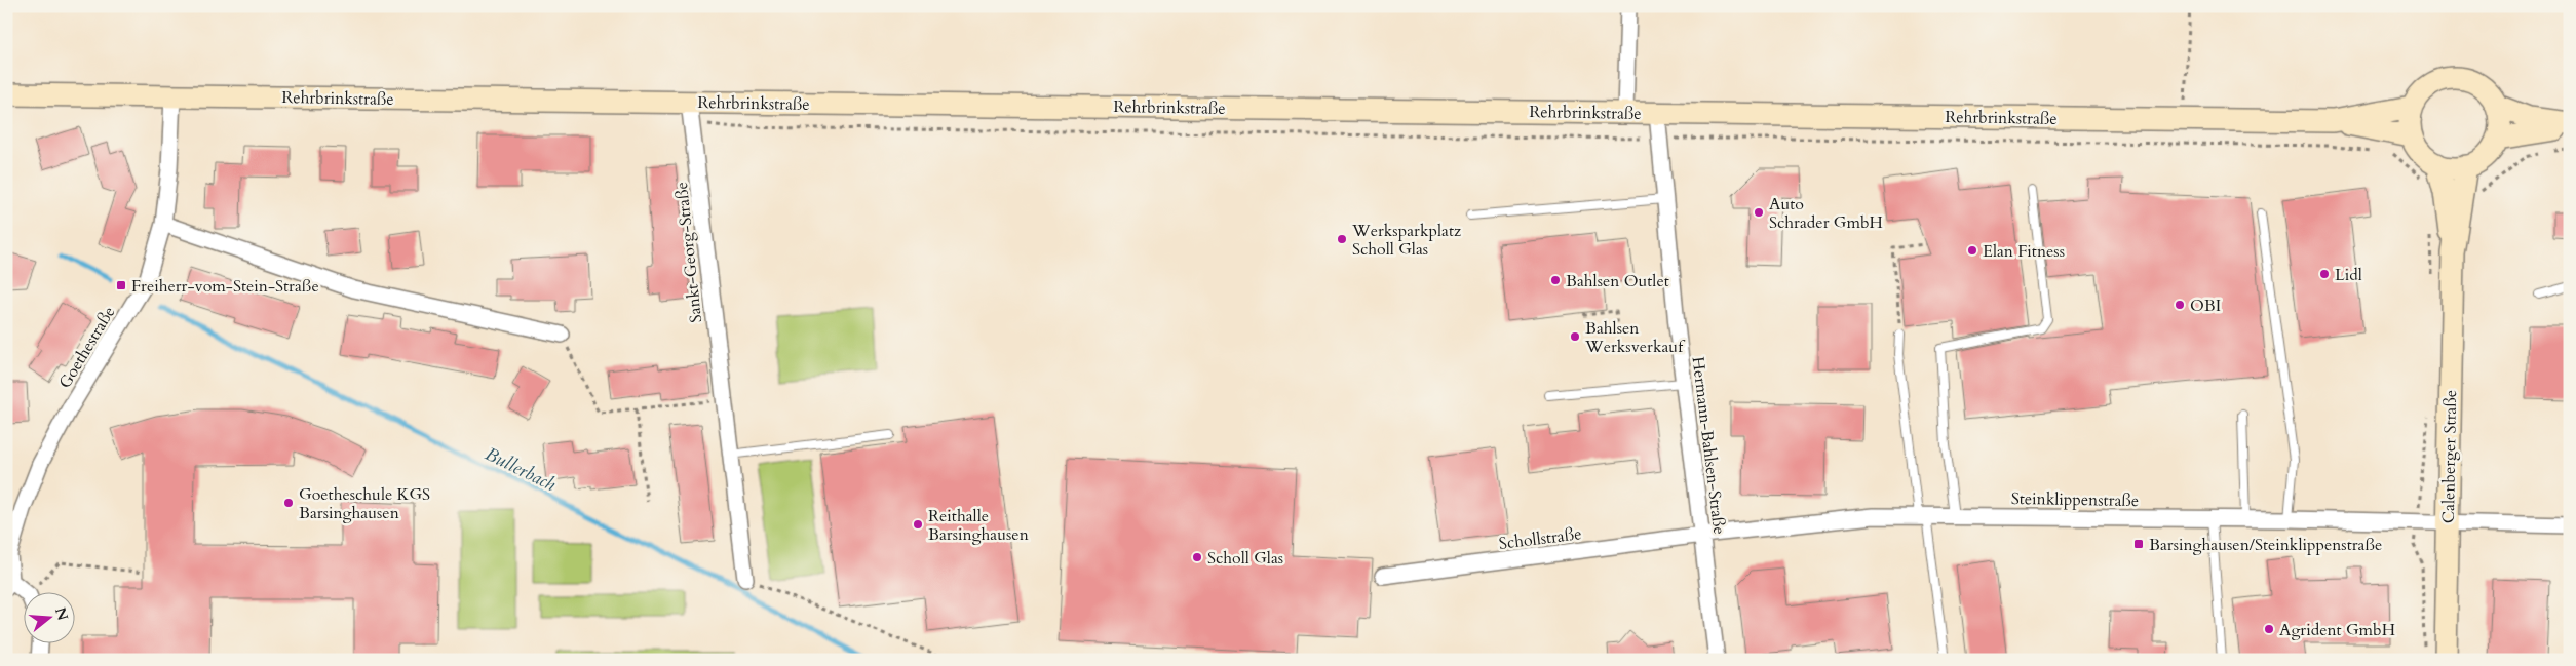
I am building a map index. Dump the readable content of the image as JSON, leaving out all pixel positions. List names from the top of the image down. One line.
{"streets":{"main road":["Rehrbrinkstraße","Calenberger Straße"],"street":["Sankt-Georg-Straße","Goethestraße","Hermann-Bahlsen-Straße","Steinklippenstraße","Schollstraße"]},"crossings":[["Rehrbrinkstraße","Sankt-Georg-Straße"],["Rehrbrinkstraße","Goethestraße"],["Rehrbrinkstraße","Hermann-Bahlsen-Straße"],["Rehrbrinkstraße","Calenberger Straße"],["Hermann-Bahlsen-Straße","Steinklippenstraße"],["Hermann-Bahlsen-Straße","Schollstraße"],["Calenberger Straße","Steinklippenstraße"],["Steinklippenstraße","Schollstraße"]],"water":["Bullerbach"],"places":{"other":["Auto Schrader GmbH","Werksparkplatz Scholl Glas","Elan Fitness","Lidl","Bahlsen Outlet","OBI","Bahlsen Werksverkauf","Goetheschule KGS Barsinghausen","Reithalle Barsinghausen","Scholl Glas","Agrident GmbH"],"transit":["Freiherr-vom-Stein-Straße","Barsinghausen/Steinklippenstraße"]},"north":"right"}
